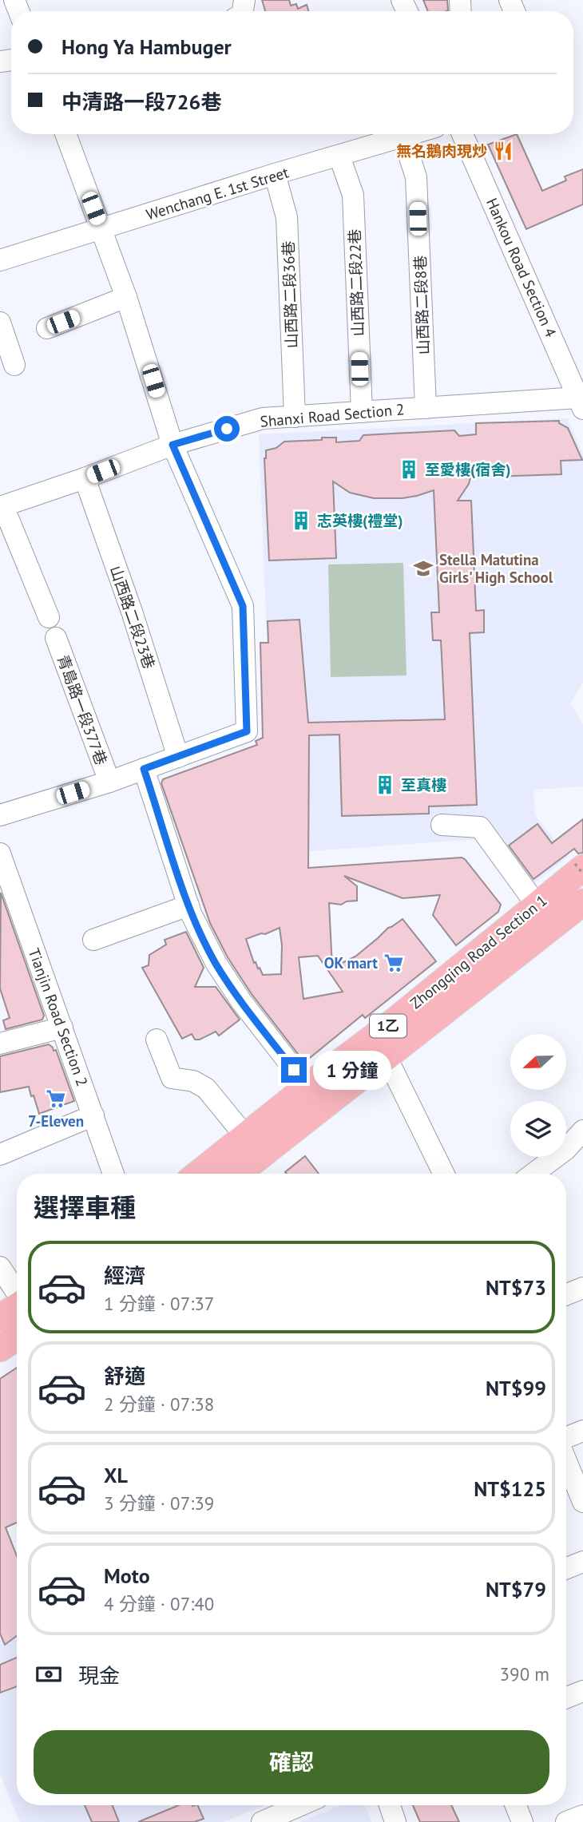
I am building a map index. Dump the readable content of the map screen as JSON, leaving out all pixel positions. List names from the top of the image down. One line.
{"streets":{"main road":["Zhongqing Road Section 1","1乙"],"street":["Wenchang E. 1st Street","Hankou Road Section 4","山西路二段22巷","山西路二段36巷","山西路二段8巷","Shanxi Road Section 2","山西路二段23巷","青島路一段377巷","Tianjin Road Section 2"]},"crossings":[["Wenchang E. 1st Street","山西路二段22巷"],["Wenchang E. 1st Street","山西路二段36巷"],["Wenchang E. 1st Street","山西路二段8巷"],["Hankou Road Section 4","Shanxi Road Section 2"],["山西路二段22巷","Shanxi Road Section 2"],["山西路二段36巷","Shanxi Road Section 2"],["山西路二段8巷","Shanxi Road Section 2"],["Shanxi Road Section 2","山西路二段23巷"]],"places":{"restaurant":["無名鵝肉現炒"],"building":["至愛樓(宿舍)","志英樓(禮堂)","至真樓"],"school or university":["Stella Matutina Girls' High School"],"supermarket":["OK mart","7-Eleven"]},"north":"left","page":{"banner":["Hong Ya Hambuger","中清路一段726巷"],"bubble":"1 分鐘","heading":"選擇車種","list":[{"name":"經濟","note":"1 分鐘 · 07:37","value":"NT$73"},{"name":"舒適","note":"2 分鐘 · 07:38","value":"NT$99"},{"name":"XL","note":"3 分鐘 · 07:39","value":"NT$125"},{"name":"Moto","note":"4 分鐘 · 07:40","value":"NT$79"}],"pay":["現金","390 m"],"buttons":"確認"}}
